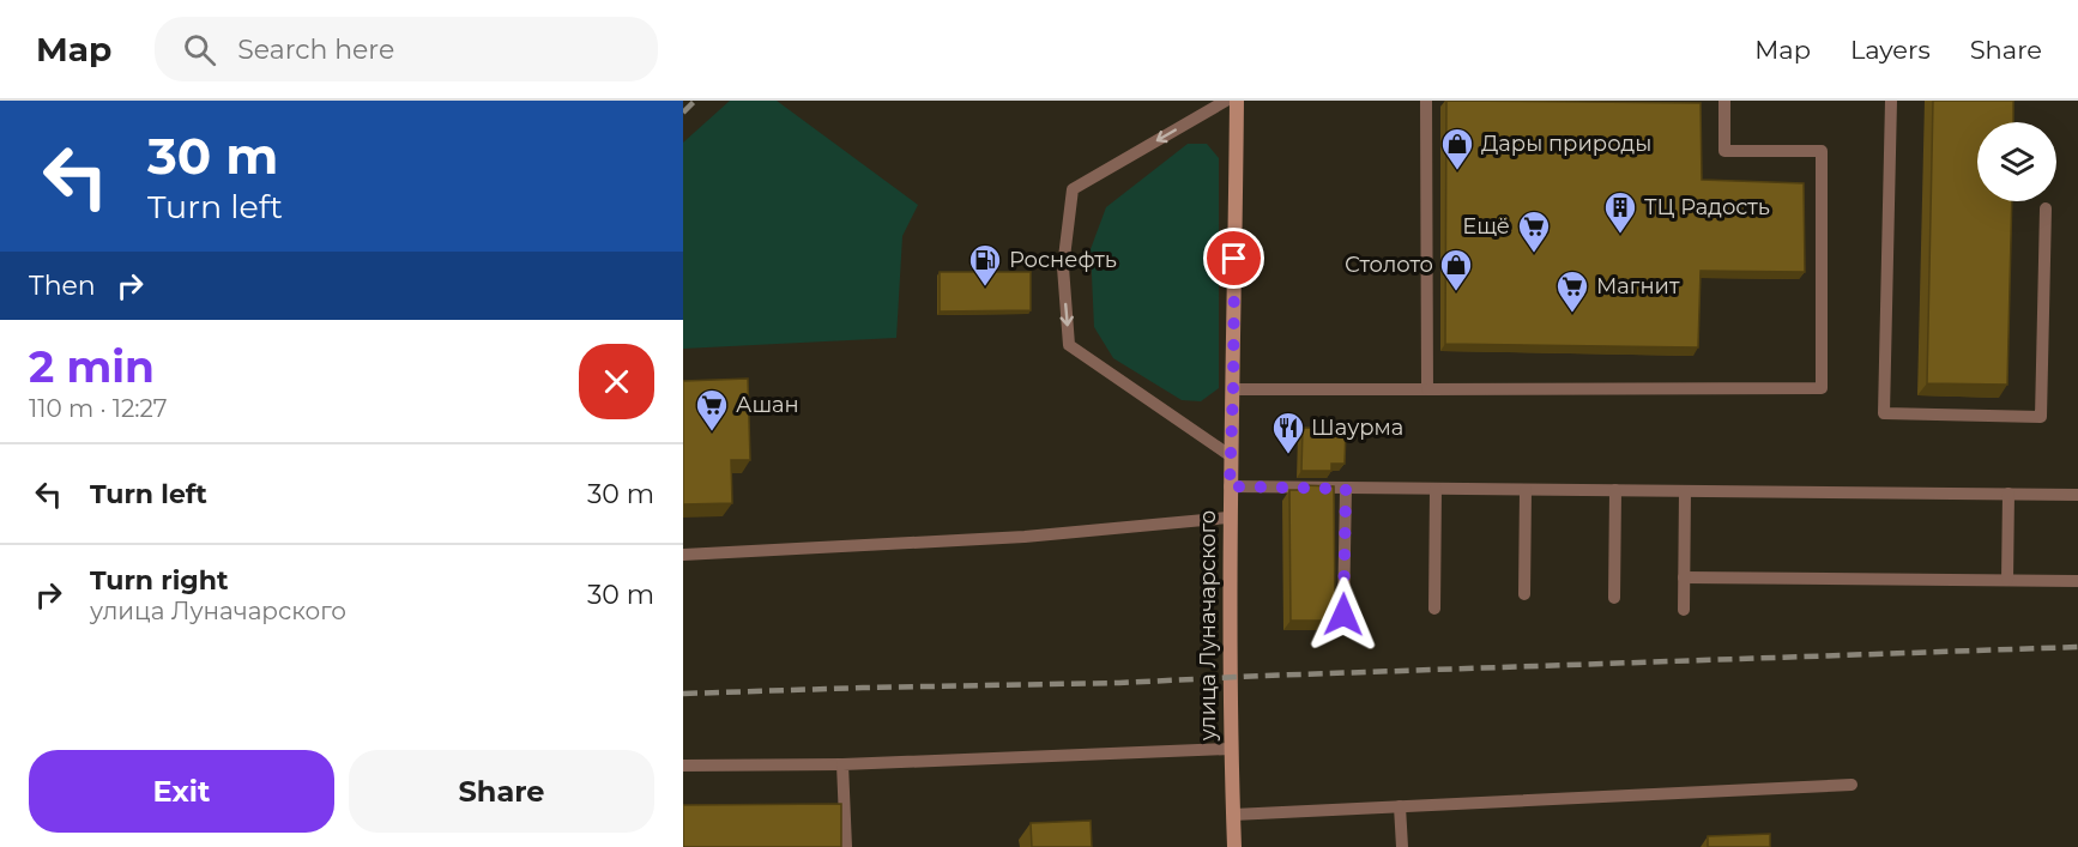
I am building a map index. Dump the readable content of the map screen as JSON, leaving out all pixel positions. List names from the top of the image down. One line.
{"streets":{"main road":["улица Луначарского"]},"places":{"shop":["Дары природы","Столото"],"building":["ТЦ Радость"],"supermarket":["Ещё","Магнит","Ашан"],"fuel station":["Роснефть"],"restaurant":["Шаурма"]},"page":{"header":"Map","search":"Search here","nav":["Map","Layers","Share"],"turn":["30 m","Turn left"],"then":"Then","heading":["2 min","110 m · 12:27"],"list":[{"name":"Turn left","value":"30 m"},{"name":"Turn right","note":"улица Луначарского","value":"30 m"}],"buttons":["Exit","Share"]}}
